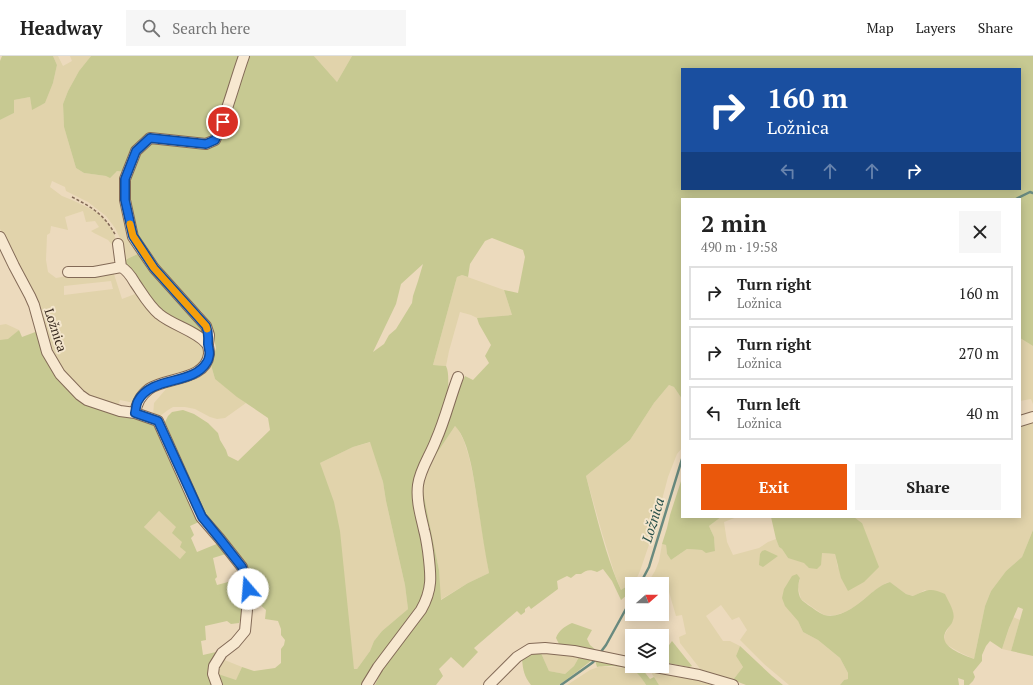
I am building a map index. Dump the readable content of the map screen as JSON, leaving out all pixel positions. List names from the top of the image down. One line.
{"streets":{"street":["Ložnica"]},"water":["Ložnica"],"north":"right","page":{"header":"Headway","search":"Search here","nav":["Map","Layers","Share"],"turn":["160 m","Ložnica"],"heading":["2 min","490 m · 19:58"],"list":[{"name":"Turn right","note":"Ložnica","value":"160 m"},{"name":"Turn right","note":"Ložnica","value":"270 m"},{"name":"Turn left","note":"Ložnica","value":"40 m"}],"buttons":["Exit","Share"]}}
